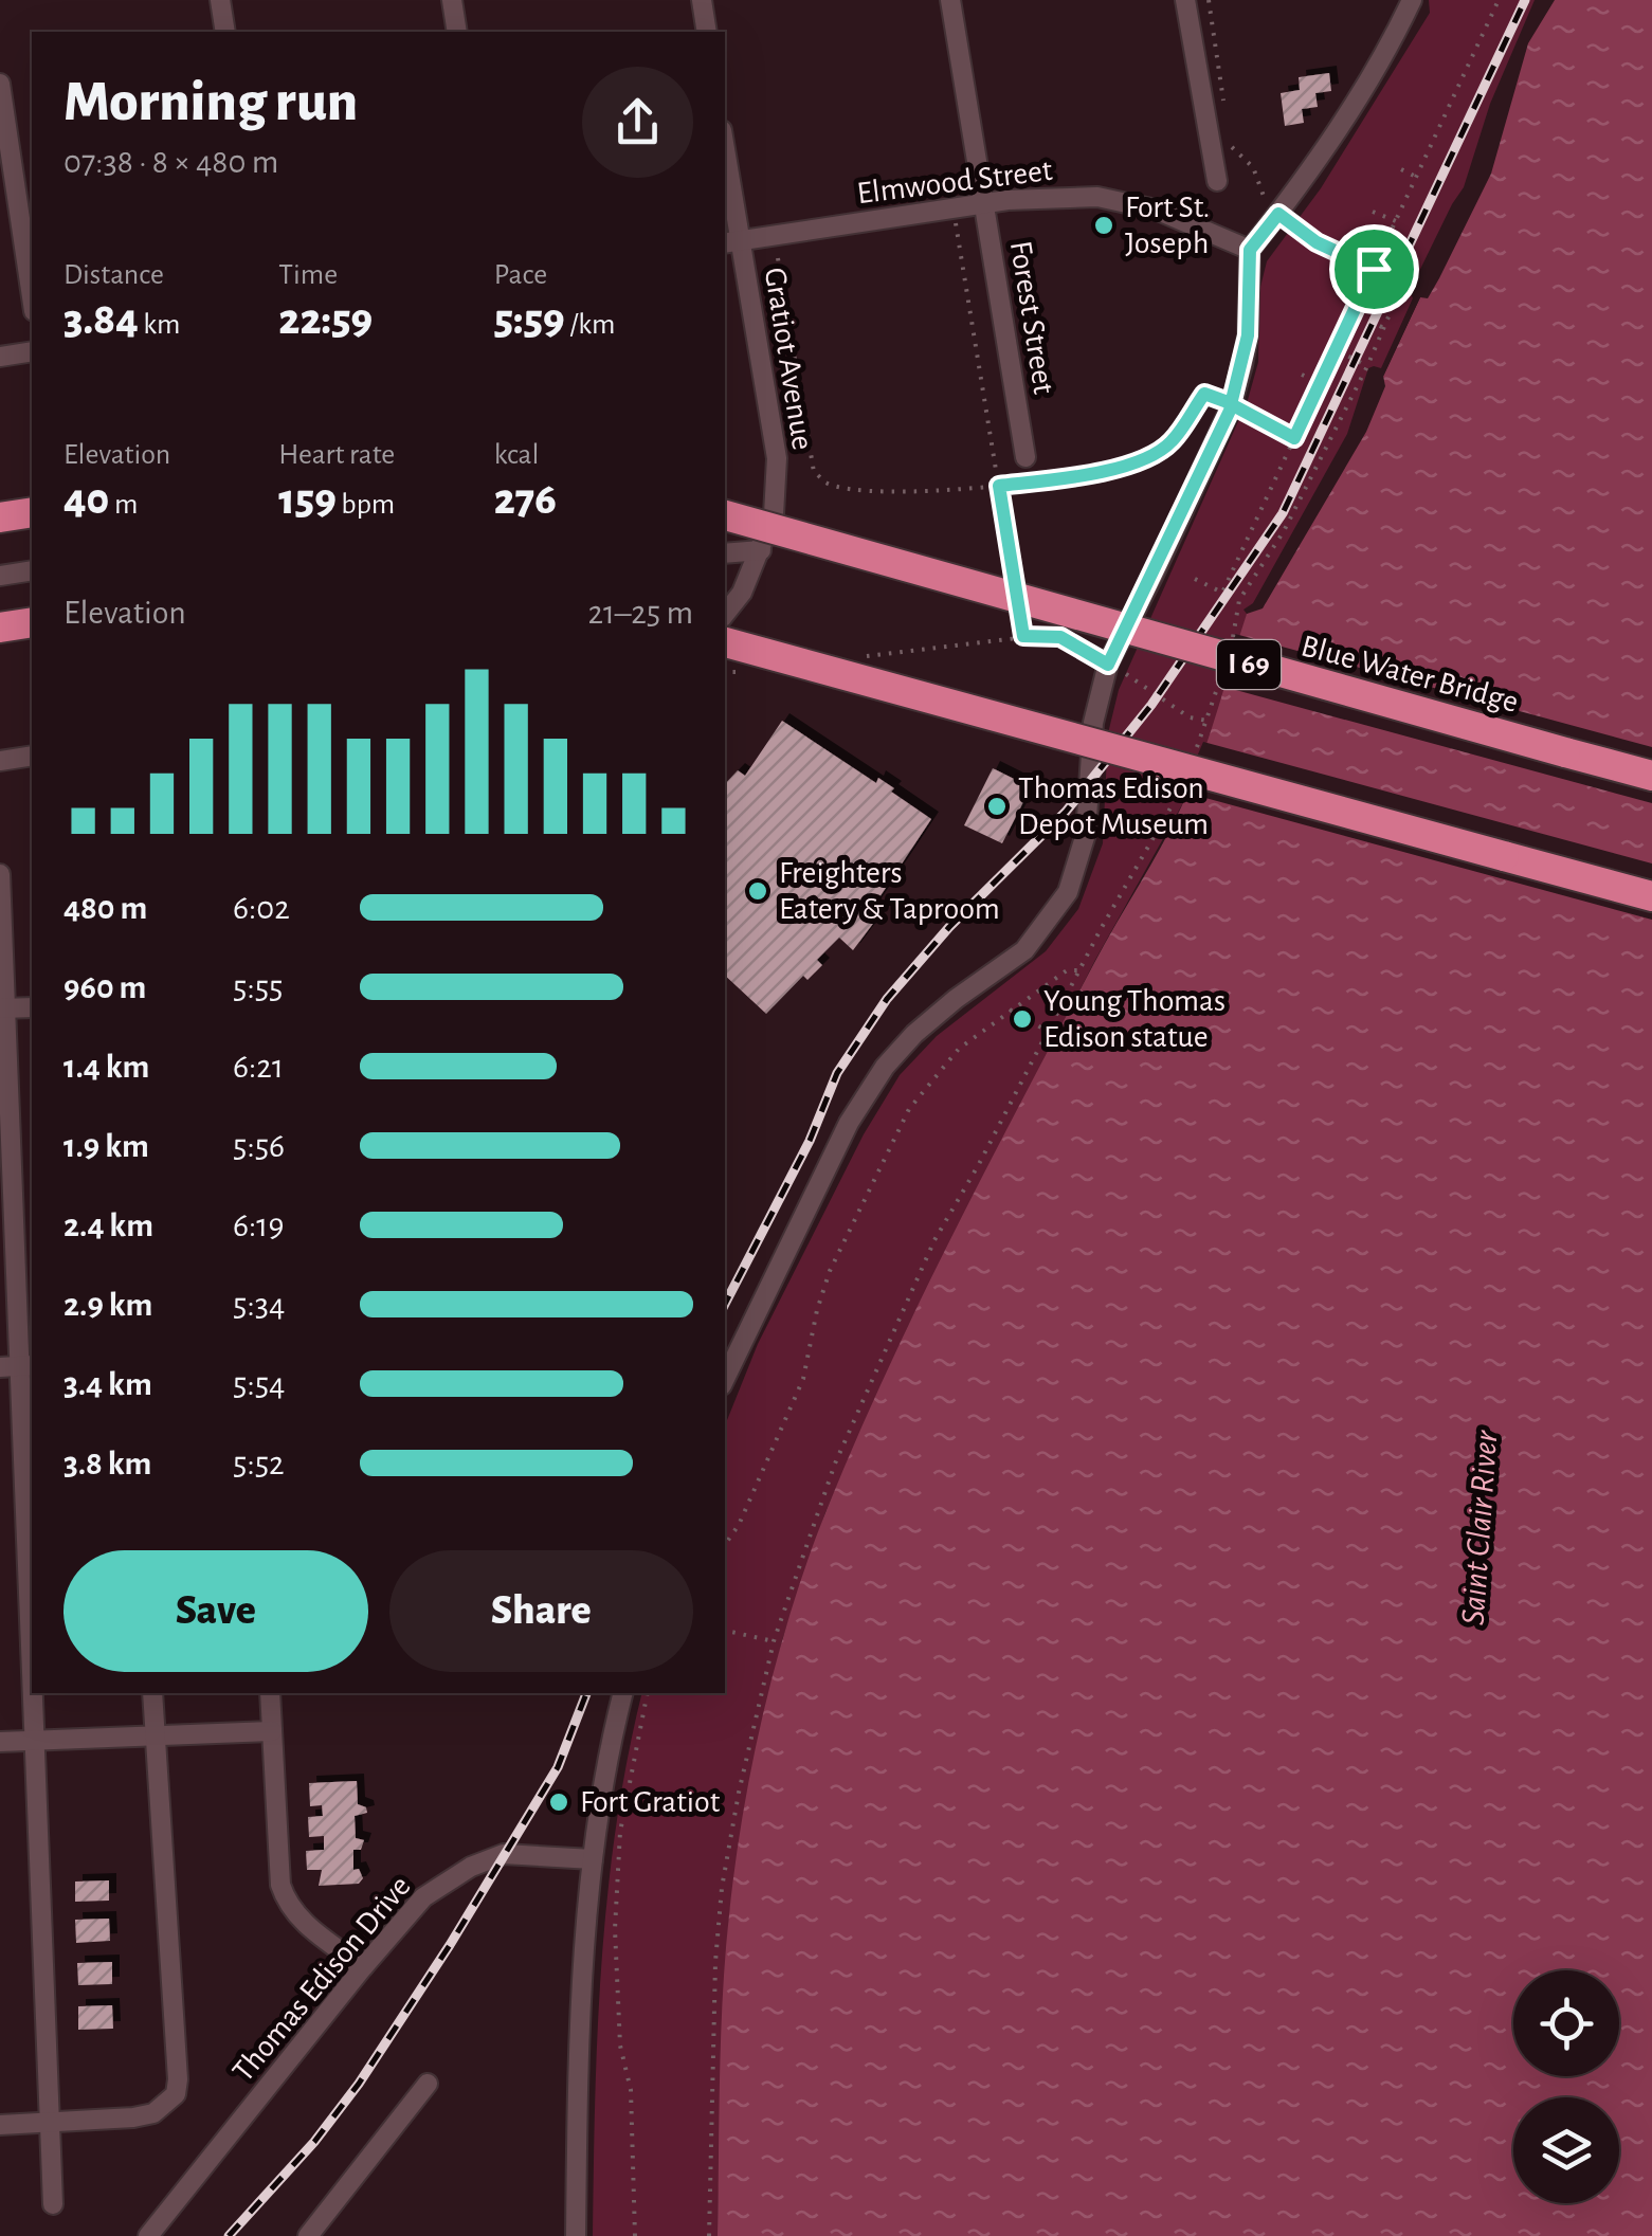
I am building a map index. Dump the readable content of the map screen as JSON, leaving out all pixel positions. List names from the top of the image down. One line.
{"streets":{"highway":["I 69","Blue Water Bridge"],"street":["Elmwood Street","Forest Street","Gratiot Avenue","Thomas Edison Drive"]},"crossings":[["Elmwood Street","Forest Street"],["Elmwood Street","Gratiot Avenue"]],"water":["Saint Clair River"],"places":["Fort St. Joseph","Thomas Edison Depot Museum","Freighters Eatery & Taproom","Young Thomas Edison statue","Fort Gratiot"],"page":{"heading":["Morning run","07:38 · 8 × 480 m"],"stats":[["Distance","3.84 km"],["Time","22:59"],["Pace","5:59 /km"],["Elevation","40 m"],["Heart rate","159 bpm"],["kcal","276"]],"chart":["Elevation","21–25 m"],"list":[{"name":"480 m","note":"6:02"},{"name":"960 m","note":"5:55"},{"name":"1.4 km","note":"6:21"},{"name":"1.9 km","note":"5:56"},{"name":"2.4 km","note":"6:19"},{"name":"2.9 km","note":"5:34"},{"name":"3.4 km","note":"5:54"},{"name":"3.8 km","note":"5:52"}],"buttons":["Save","Share"]}}
